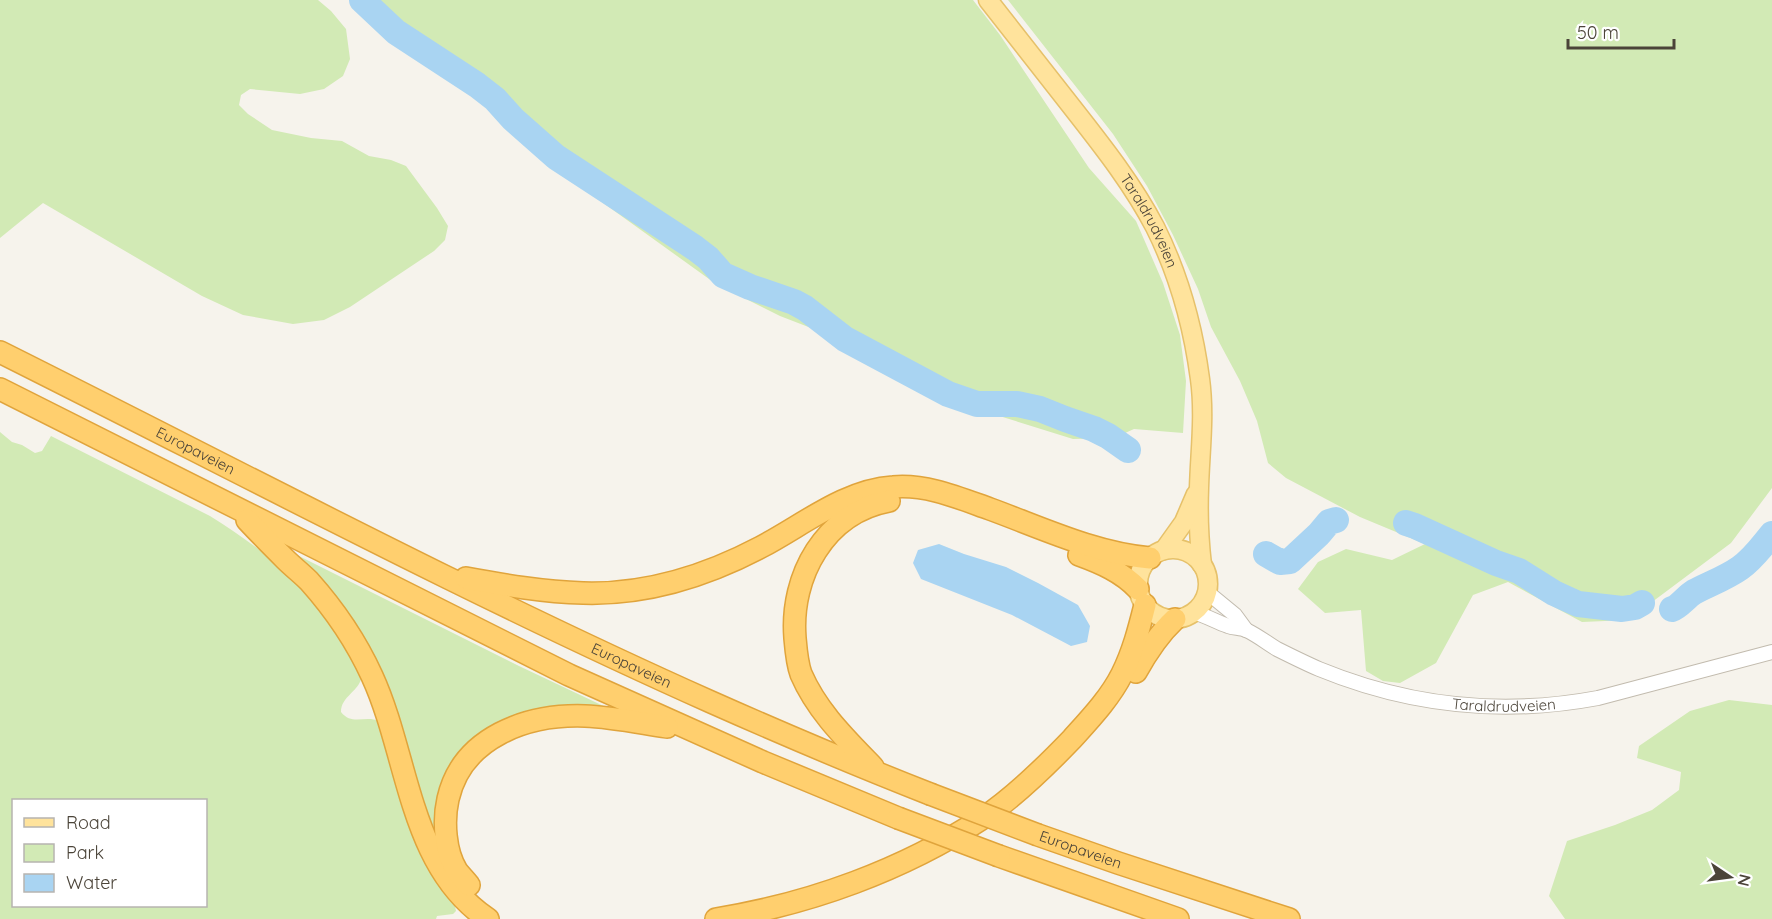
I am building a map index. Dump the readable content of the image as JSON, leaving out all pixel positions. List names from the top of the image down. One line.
{"streets":{"highway":["Europaveien"],"main road":["Taraldrudveien"]},"legend":["Road","Park","Water"],"scale_bar":"50 m","north":"right"}
